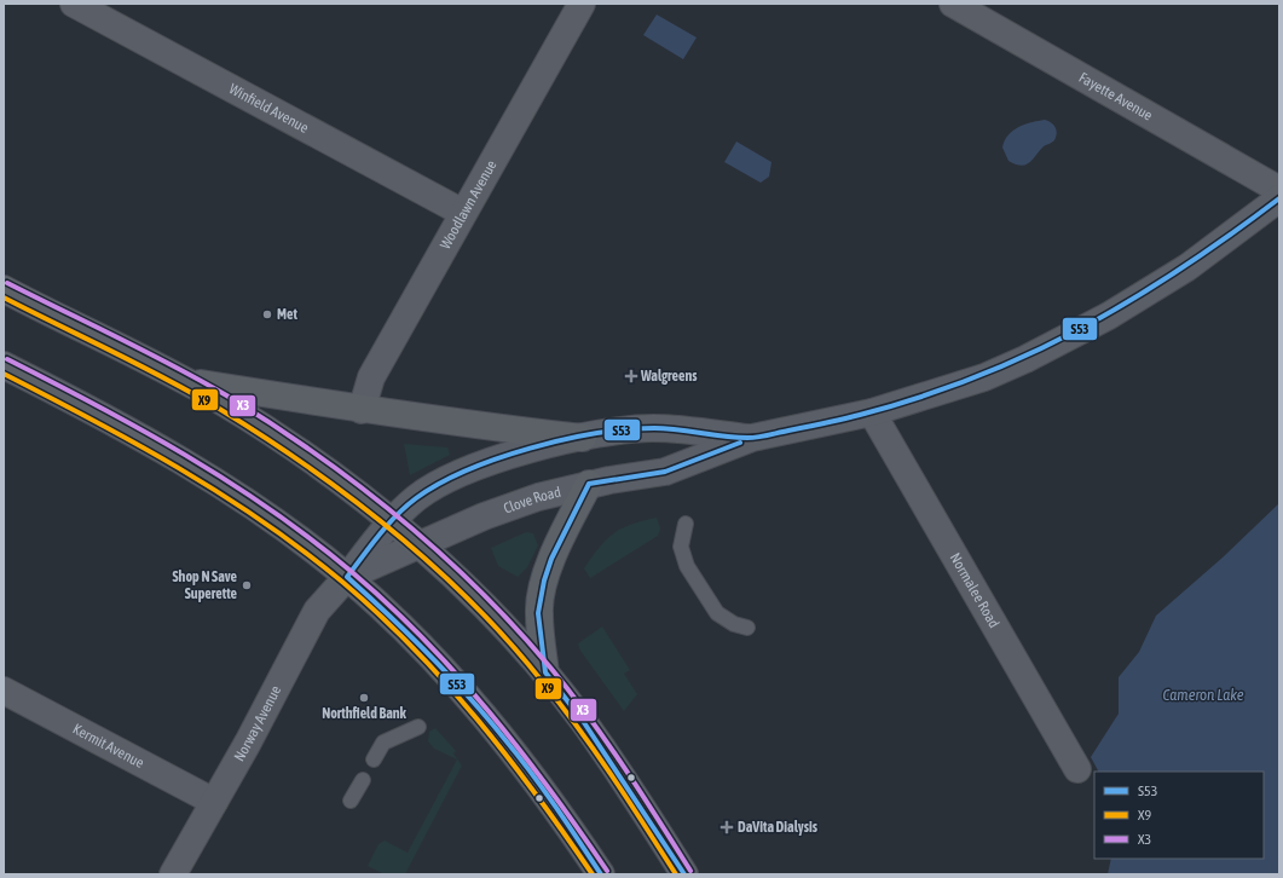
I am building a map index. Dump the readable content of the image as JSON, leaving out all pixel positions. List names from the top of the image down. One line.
{"streets":{"street":["Fayette Avenue","Winfield Avenue","Woodlawn Avenue","Clove Road","Normalee Road","Norway Avenue","Kermit Avenue"]},"crossings":[["Winfield Avenue","Woodlawn Avenue"],["Clove Road","Normalee Road"],["Clove Road","Norway Avenue"],["Norway Avenue","Kermit Avenue"]],"water":["Cameron Lake"],"places":{"other":["Met","Shop N Save Superette","Northfield Bank"],"health":["Walgreens","DaVita Dialysis"]},"lines":["transit line S53","transit line X3","transit line X9"],"legend":["S53","X9","X3"]}
